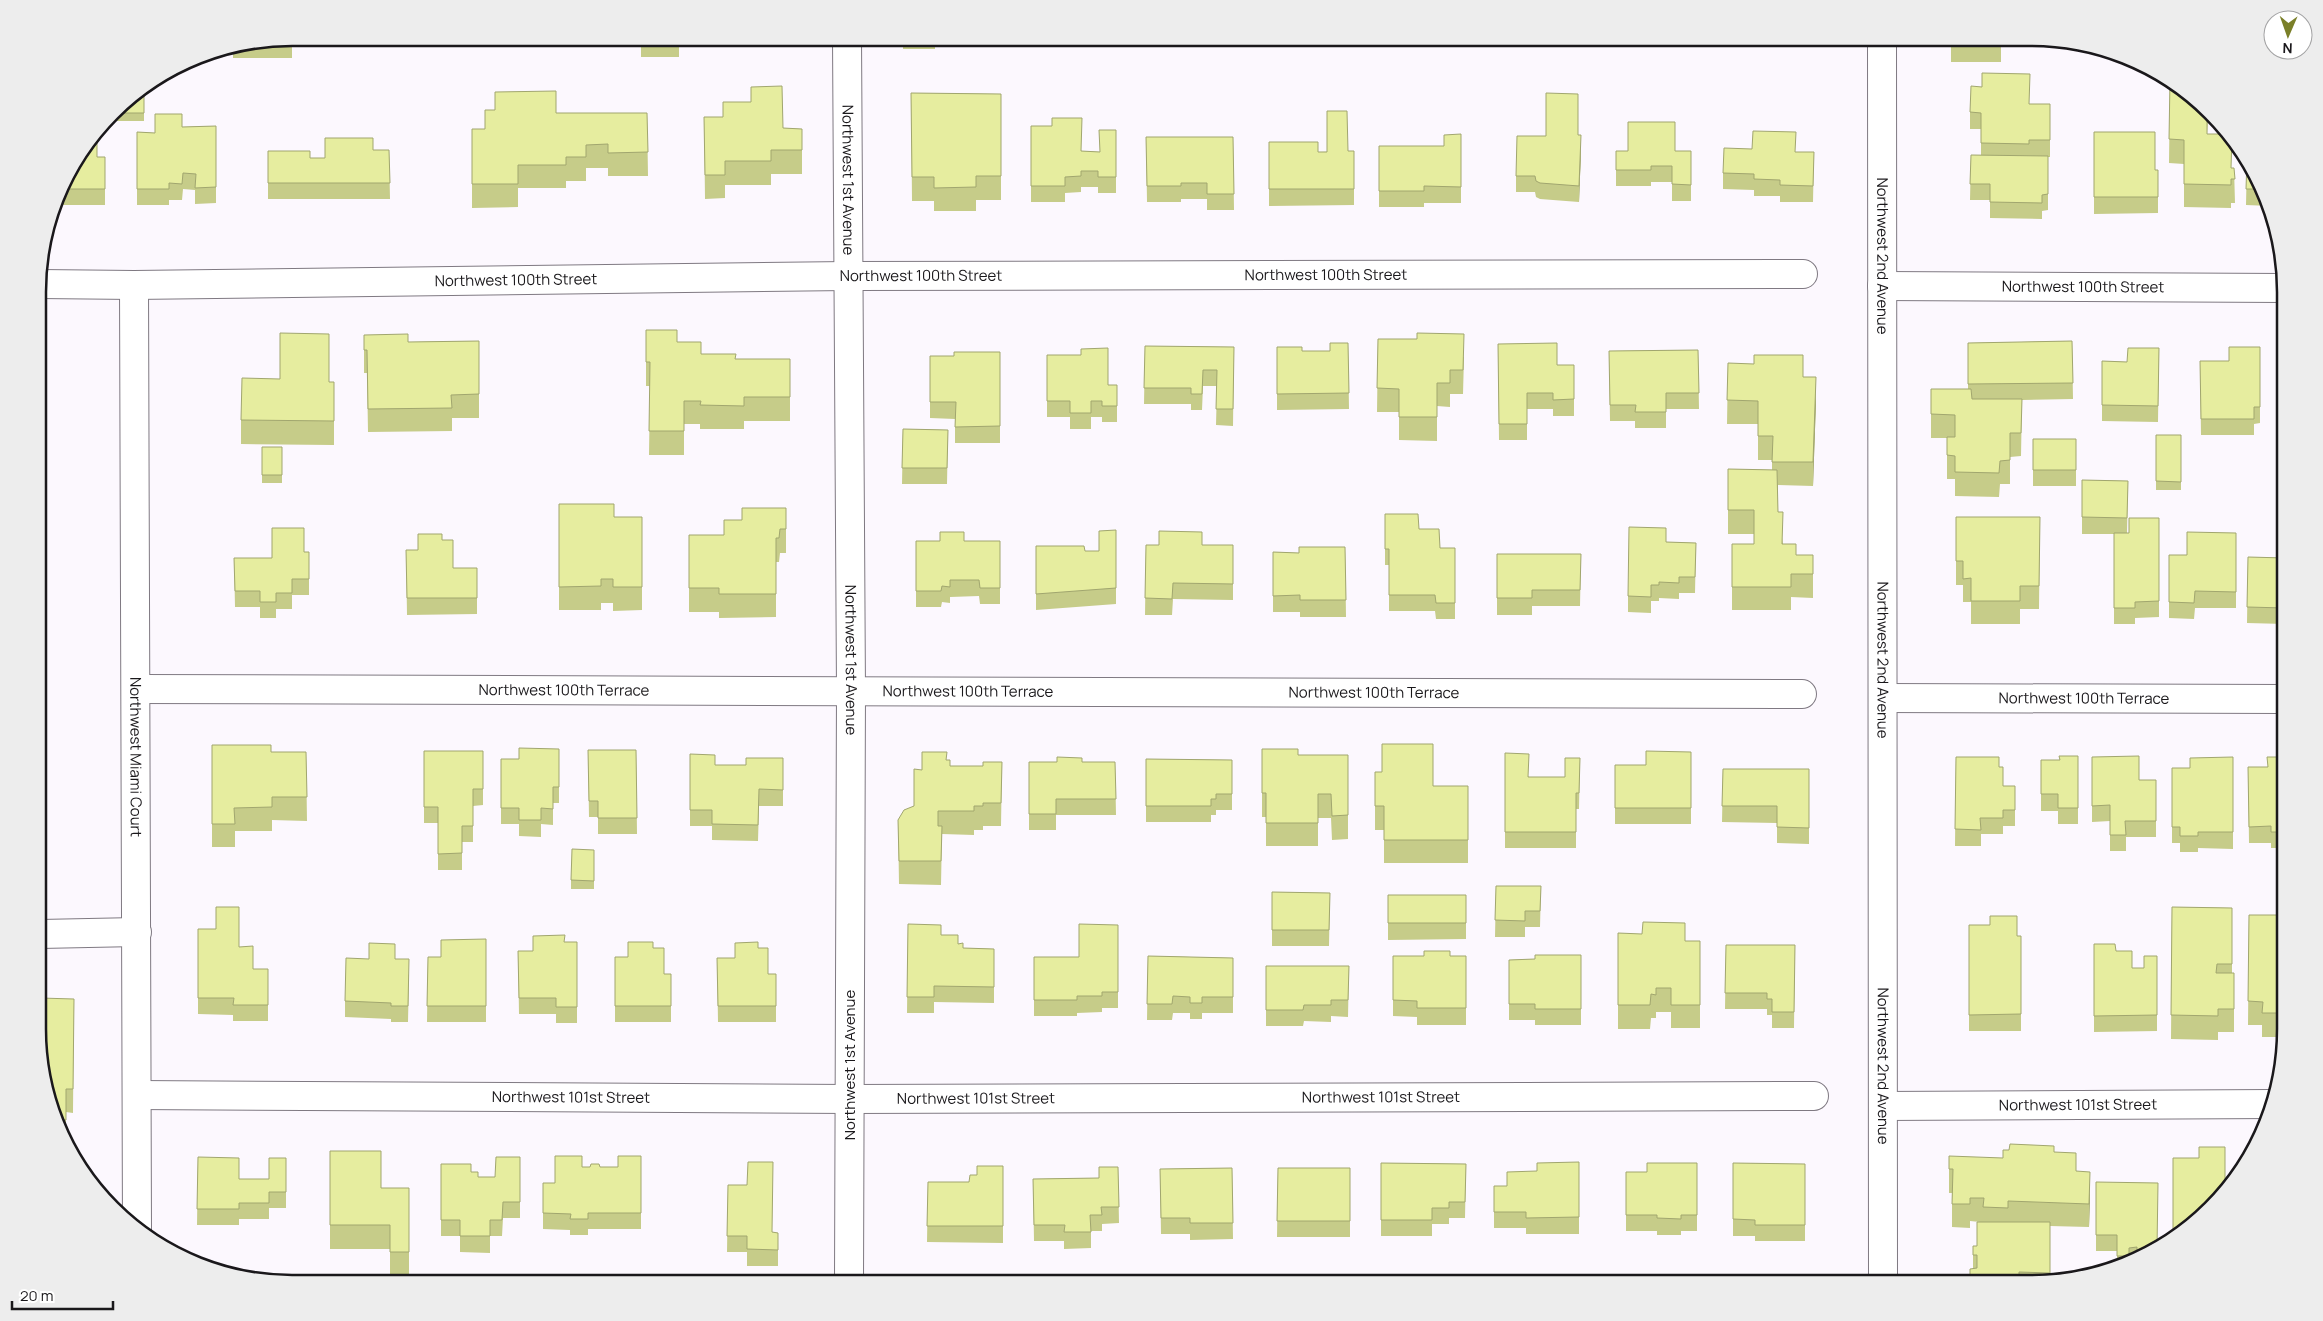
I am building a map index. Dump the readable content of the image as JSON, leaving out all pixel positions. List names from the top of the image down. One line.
{"streets":{"street":["Northwest 1st Avenue","Northwest 2nd Avenue","Northwest 100th Street","Northwest 100th Terrace","Northwest Miami Court","Northwest 101st Street"]},"crossings":[["Northwest 1st Avenue","Northwest 100th Street"],["Northwest 1st Avenue","Northwest 100th Terrace"],["Northwest 1st Avenue","Northwest 101st Street"],["Northwest 2nd Avenue","Northwest 100th Street"],["Northwest 2nd Avenue","Northwest 100th Terrace"],["Northwest 2nd Avenue","Northwest 101st Street"],["Northwest 100th Street","Northwest Miami Court"],["Northwest 100th Terrace","Northwest Miami Court"],["Northwest Miami Court","Northwest 101st Street"]],"scale_bar":"20 m","north":"bottom"}
